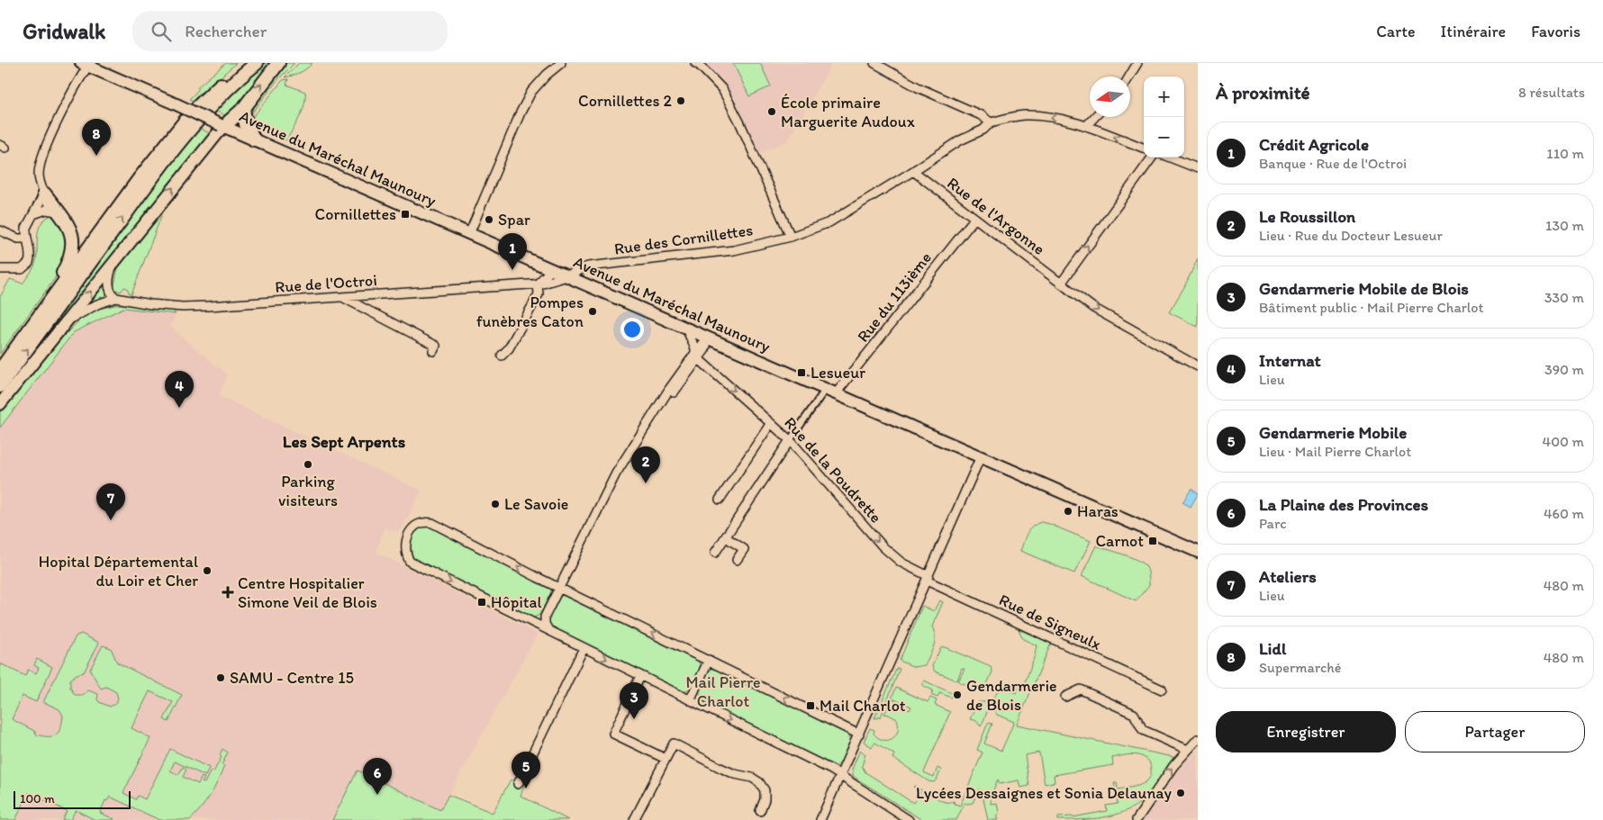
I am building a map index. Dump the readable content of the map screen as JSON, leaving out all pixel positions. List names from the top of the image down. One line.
{"streets":{"main road":["Avenue du Maréchal Maunoury"],"street":["Rue de l'Argonne","Rue des Cornillettes","Rue de l'Octroi","Rue du 113ième","Rue de la Poudrette","Rue de Signeulx"]},"crossings":[["Avenue du Maréchal Maunoury","Rue des Cornillettes"],["Avenue du Maréchal Maunoury","Rue de l'Octroi"],["Avenue du Maréchal Maunoury","Rue du 113ième"],["Rue de l'Argonne","Rue des Cornillettes"],["Rue de l'Argonne","Rue du 113ième"],["Rue des Cornillettes","Rue de l'Octroi"],["Rue de la Poudrette","Rue de Signeulx"]],"one_way":["Rue de l'Argonne","Rue de la Poudrette"],"districts":["Les Sept Arpents"],"parks":["Mail Pierre Charlot"],"places":{"other":["Cornillettes 2","École primaire Marguerite Audoux","Spar","Pompes funèbres Caton","Parking visiteurs","Le Savoie","Haras","Hopital Départemental du Loir et Cher","SAMU - Centre 15","Gendarmerie de Blois","Lycées Dessaignes et Sonia Delaunay"],"transit":["Cornillettes","Lesueur","Carnot","Hôpital","Mail Charlot"],"health":["Centre Hospitalier Simone Veil de Blois"]},"scale_bar":"100 m","north":"left","page":{"header":"Gridwalk","search":"Rechercher","nav":["Carte","Itinéraire","Favoris"],"heading":["À proximité","8 résultats"],"map_buttons":["+","−"],"pins":["8","1","4","2","7","3","5","6"],"list":[{"mark":"1","name":"Crédit Agricole","note":"Banque · Rue de l'Octroi","value":"110 m"},{"mark":"2","name":"Le Roussillon","note":"Lieu · Rue du Docteur Lesueur","value":"130 m"},{"mark":"3","name":"Gendarmerie Mobile de Blois","note":"Bâtiment public · Mail Pierre Charlot","value":"330 m"},{"mark":"4","name":"Internat","note":"Lieu","value":"390 m"},{"mark":"5","name":"Gendarmerie Mobile","note":"Lieu · Mail Pierre Charlot","value":"400 m"},{"mark":"6","name":"La Plaine des Provinces","note":"Parc","value":"460 m"},{"mark":"7","name":"Ateliers","note":"Lieu","value":"480 m"},{"mark":"8","name":"Lidl","note":"Supermarché","value":"480 m"}],"buttons":["Enregistrer","Partager"],"scale":"100 m"}}
